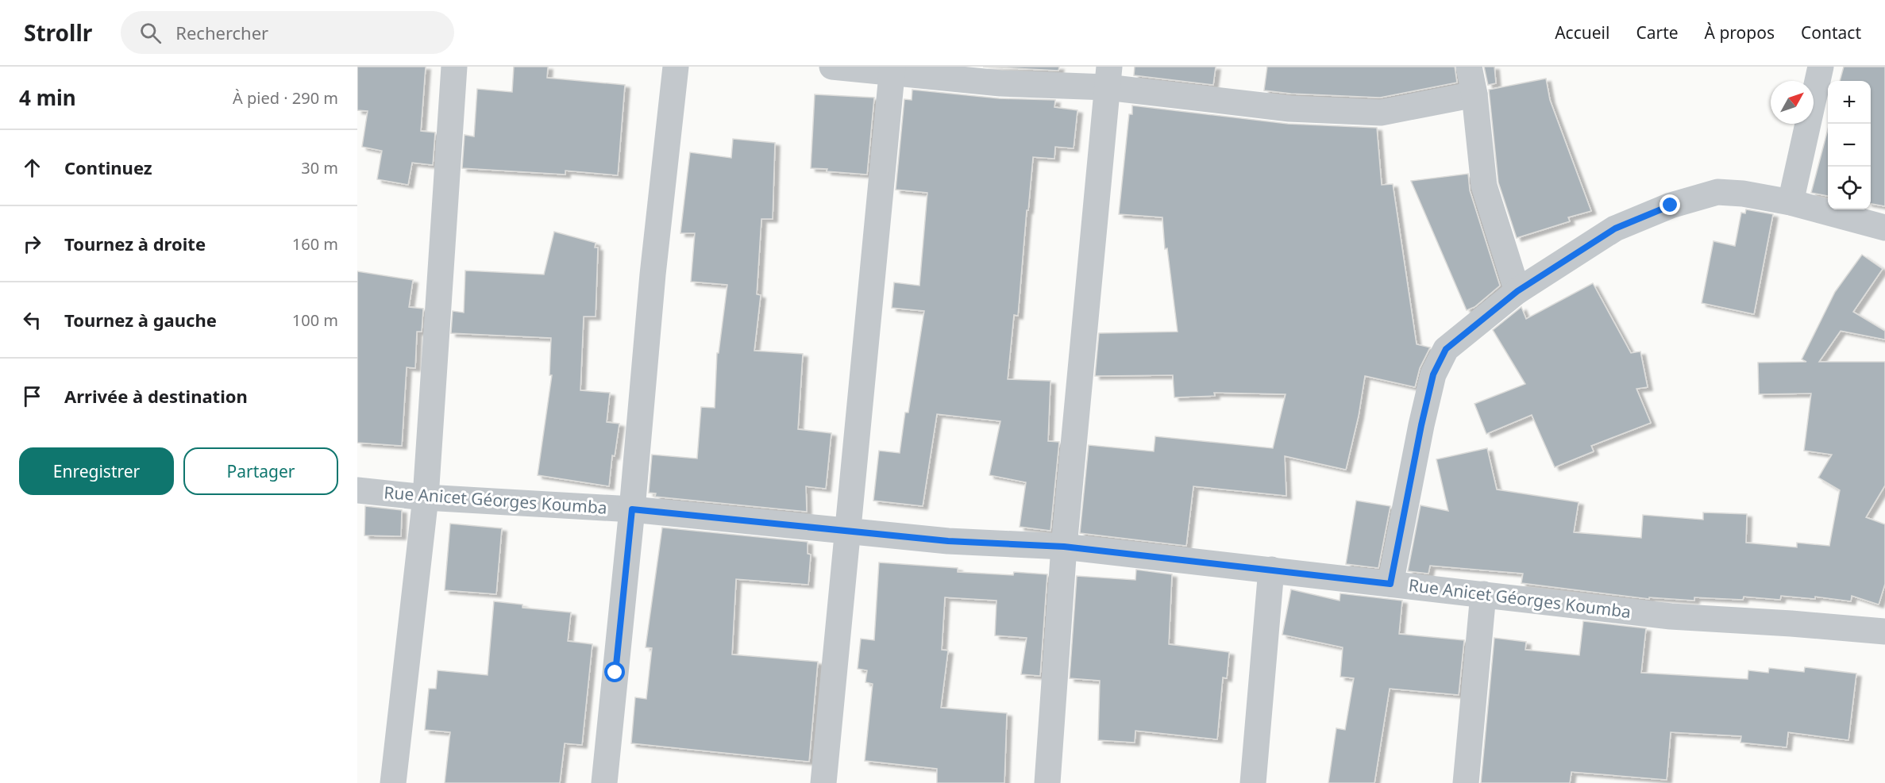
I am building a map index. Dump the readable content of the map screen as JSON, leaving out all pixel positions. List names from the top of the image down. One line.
{"streets":{"street":["Rue Anicet Géorges Koumba"]},"north":"top right","page":{"header":"Strollr","search":"Rechercher","nav":["Accueil","Carte","À propos","Contact"],"heading":["4 min","À pied · 290 m"],"map_buttons":["+","−"],"list":[["Continuez","30 m"],["Tournez à droite","160 m"],["Tournez à gauche","100 m"],"Arrivée à destination"],"buttons":["Enregistrer","Partager"]}}
